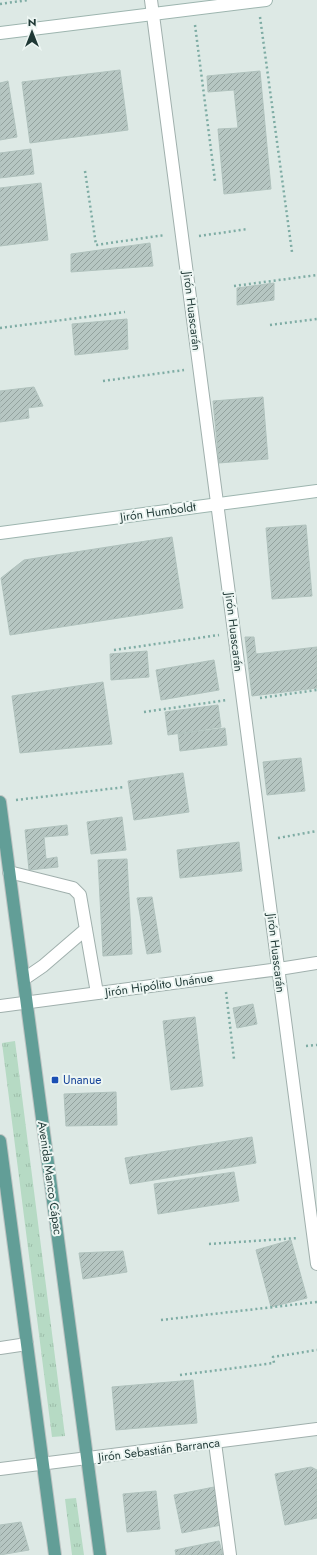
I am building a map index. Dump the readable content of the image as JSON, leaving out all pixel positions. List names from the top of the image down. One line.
{"streets":{"main road":["Avenida Manco Cápac"],"street":["Jirón Huascarán","Jirón Humboldt","Jirón Hipólito Unánue","Jirón Sebastián Barranca"]},"crossings":[["Jirón Huascarán","Jirón Humboldt"],["Jirón Huascarán","Jirón Hipólito Unánue"],["Jirón Hipólito Unánue","Avenida Manco Cápac"],["Avenida Manco Cápac","Jirón Sebastián Barranca"]],"places":{"transit":["Unanue"]},"north":"top"}
